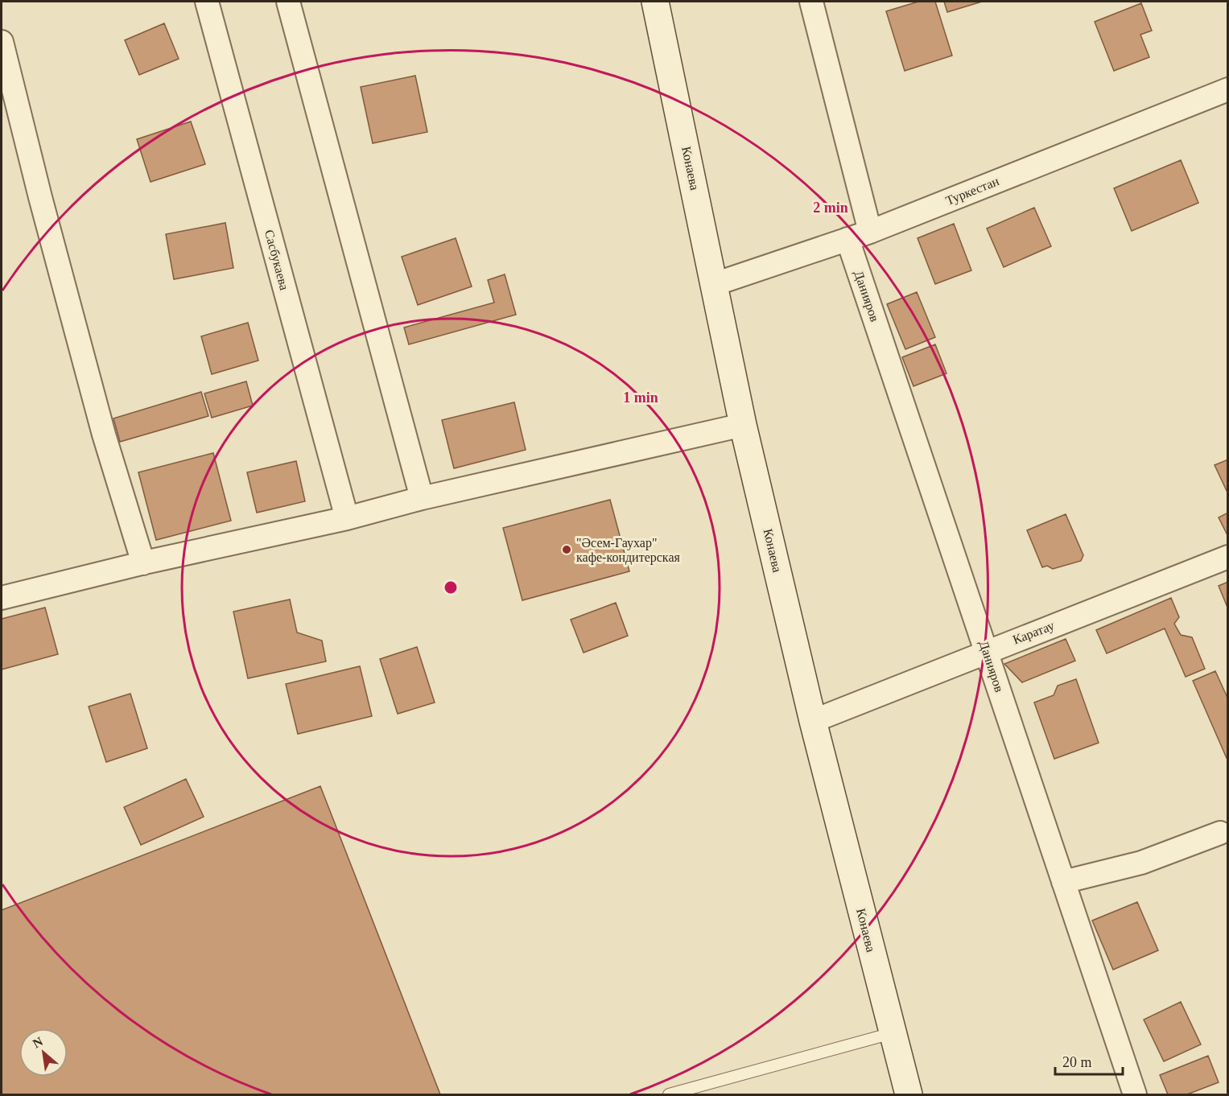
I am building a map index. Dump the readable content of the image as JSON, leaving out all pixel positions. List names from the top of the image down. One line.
{"streets":{"main road":["Конаева"],"street":["Туркестан","Сасбукаева","Данияров","Каратау"]},"crossings":[["Конаева","Туркестан"],["Конаева","Каратау"],["Туркестан","Данияров"],["Данияров","Каратау"]],"places":["\"Әсем-Гаухар\" кафе-кондитерская"],"scale_bar":"20 m","north":"top left","rings":["2 min","1 min"]}
